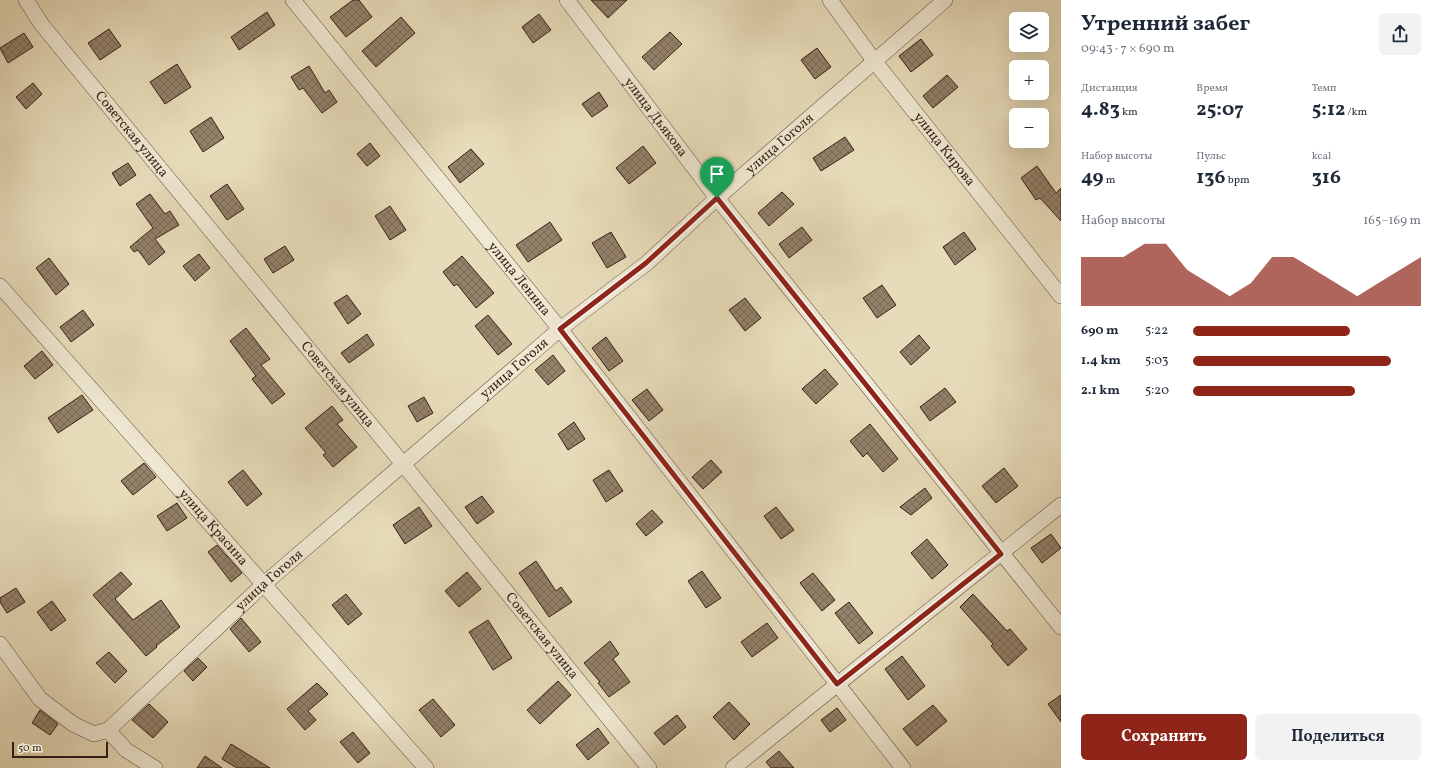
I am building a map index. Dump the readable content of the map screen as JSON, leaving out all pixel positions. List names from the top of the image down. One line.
{"streets":{"street":["улица Дьякова","Советская улица","улица Гоголя","улица Кирова","улица Ленина","улица Красина"]},"crossings":[["улица Дьякова","улица Гоголя"],["Советская улица","улица Гоголя"],["улица Гоголя","улица Кирова"],["улица Гоголя","улица Ленина"],["улица Гоголя","улица Красина"]],"scale_bar":"50 m","page":{"heading":["Утренний забег","09:43 · 7 × 690 m"],"map_buttons":["+","−"],"stats":[["Дистанция","4.83 km"],["Время","25:07"],["Темп","5:12 /km"],["Набор высоты","49 m"],["Пульс","136 bpm"],["kcal","316"]],"chart":["Набор высоты","165–169 m"],"list":[{"name":"690 m","note":"5:22"},{"name":"1.4 km","note":"5:03"},{"name":"2.1 km","note":"5:20"}],"buttons":["Сохранить","Поделиться"],"scale":"50 m"}}
